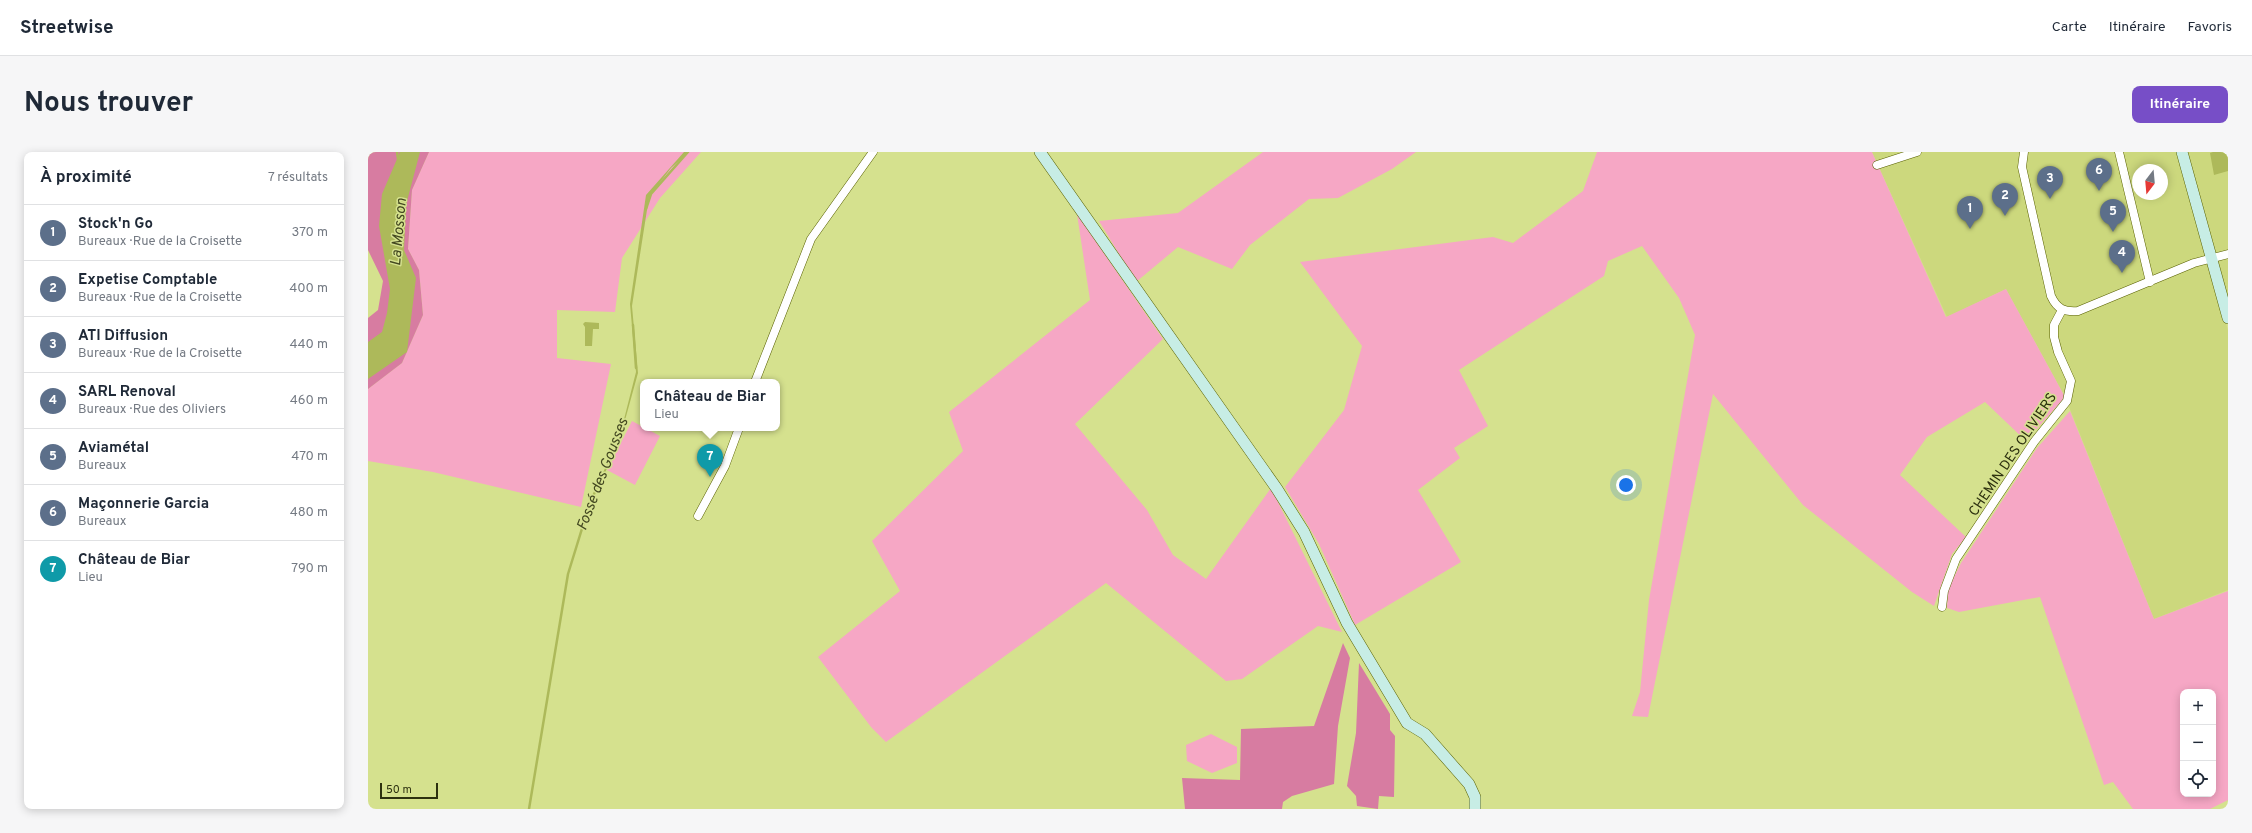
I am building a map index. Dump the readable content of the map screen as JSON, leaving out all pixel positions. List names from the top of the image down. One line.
{"streets":{"street":["CHEMIN DES OLIVIERS"]},"water":["La Mosson","Fossé des Gousses"],"scale_bar":"50 m","north":"bottom","page":{"header":"Streetwise","nav":["Carte","Itinéraire","Favoris"],"title":"Nous trouver","buttons":"Itinéraire","heading":["À proximité","7 résultats"],"pins":["6","3","2","1","5","4","7"],"list":[{"mark":"1","name":"Stock'n Go","note":"Bureaux · Rue de la Croisette","value":"370 m"},{"mark":"2","name":"Expetise Comptable","note":"Bureaux · Rue de la Croisette","value":"400 m"},{"mark":"3","name":"ATI Diffusion","note":"Bureaux · Rue de la Croisette","value":"440 m"},{"mark":"4","name":"SARL Renoval","note":"Bureaux · Rue des Oliviers","value":"460 m"},{"mark":"5","name":"Aviamétal","note":"Bureaux","value":"470 m"},{"mark":"6","name":"Maçonnerie Garcia","note":"Bureaux","value":"480 m"},{"mark":"7","name":"Château de Biar","note":"Lieu","value":"790 m"}],"popup":["Château de Biar","Lieu"],"map_buttons":["+","−"],"scale":"50 m"}}
